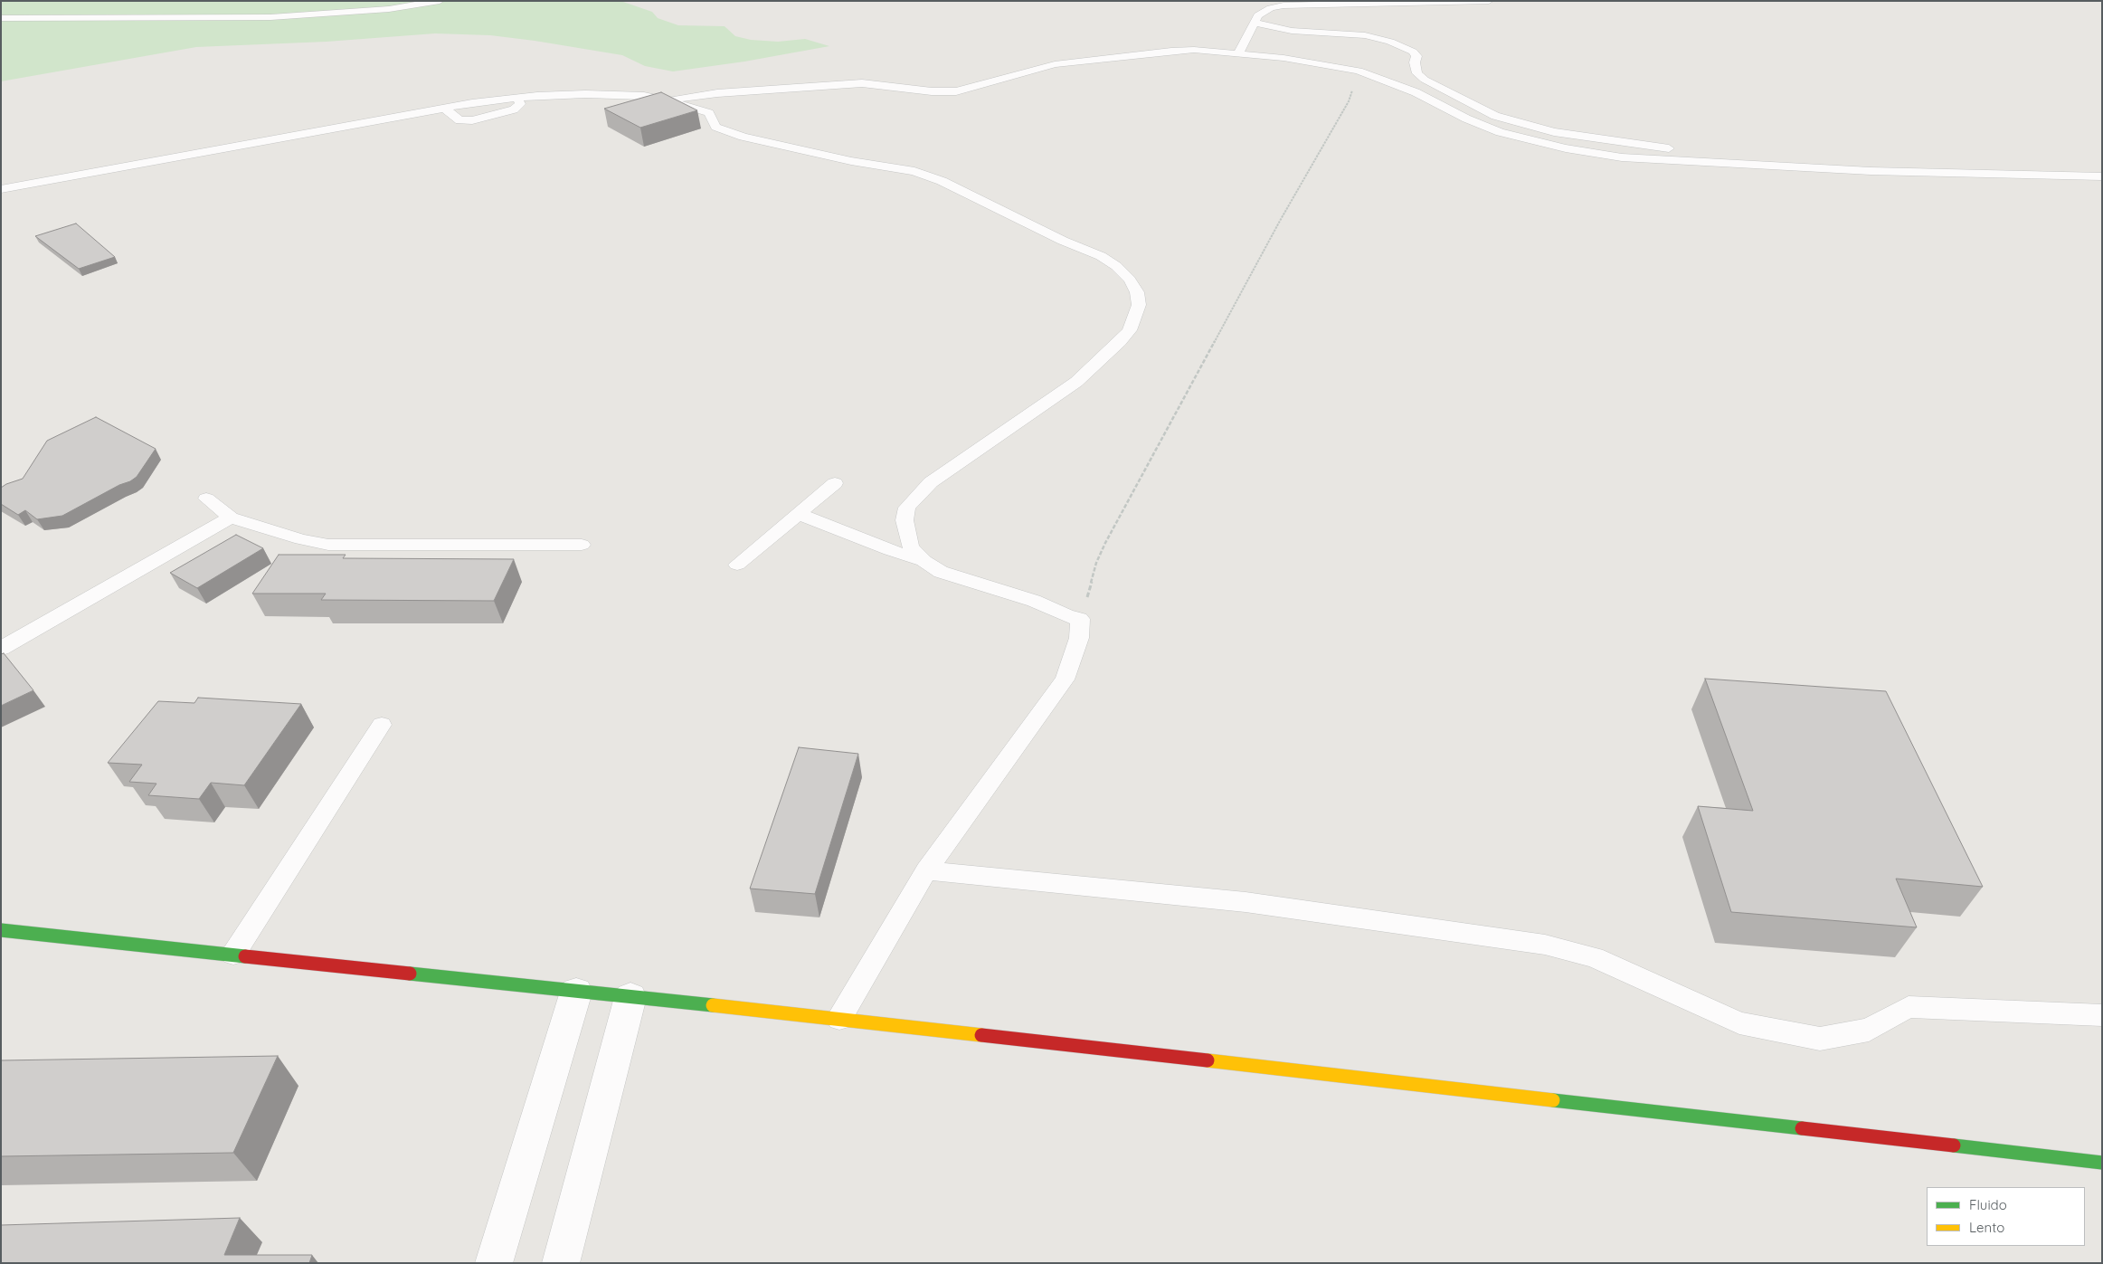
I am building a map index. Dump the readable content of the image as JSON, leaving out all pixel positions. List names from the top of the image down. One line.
{"legend":["Fluido","Lento"]}
